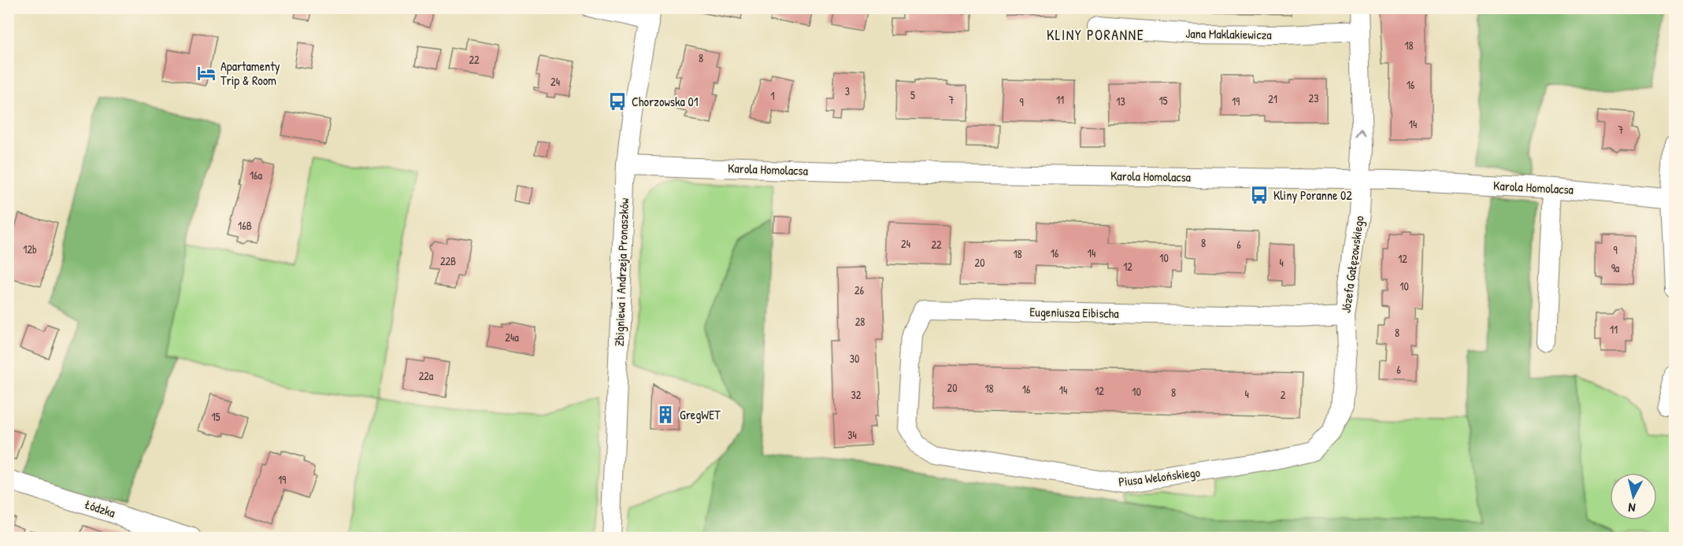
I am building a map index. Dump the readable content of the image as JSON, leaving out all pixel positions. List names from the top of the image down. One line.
{"streets":{"street":["Jana Maklakiewicza","Karola Homolacsa","Józefa Gałęzowskiego","Zbigniewa i Andrzeja Pronaszków","Eugeniusza Eibischa","Piusa Welońskiego","Łódzka"]},"crossings":[["Jana Maklakiewicza","Józefa Gałęzowskiego"],["Karola Homolacsa","Józefa Gałęzowskiego"],["Karola Homolacsa","Zbigniewa i Andrzeja Pronaszków"],["Józefa Gałęzowskiego","Eugeniusza Eibischa"],["Józefa Gałęzowskiego","Piusa Welońskiego"],["Eugeniusza Eibischa","Piusa Welońskiego"]],"districts":["KLINY PORANNE"],"places":{"hotel":["Apartamenty Trip & Room"],"bus stop":["Chorzowska 01","Kliny Poranne 02"],"building":["GregWET"]},"house_numbers":["18","8","22","24","16","3","5","1","23","21","7","11","15","13","19","9","14","7","16a","16B","8","24","22","6","12b","9","16","14","18","10","12","22B","20","4","12","9a","10","26","28","11","8","24a","30","6","22a","20","18","16","14","12","10","8","4","32","2","15","34","19"],"north":"bottom"}
